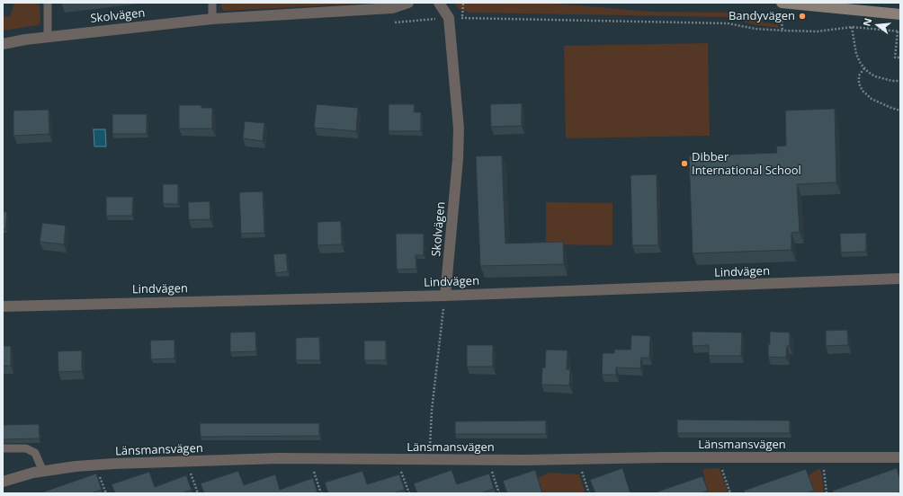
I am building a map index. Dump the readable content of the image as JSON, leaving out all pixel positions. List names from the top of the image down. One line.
{"streets":{"street":["Skolvägen","Lindvägen","Länsmansvägen"]},"crossings":[["Skolvägen","Lindvägen"]],"places":["Bandyvägen","Dibber International School"],"north":"left"}
